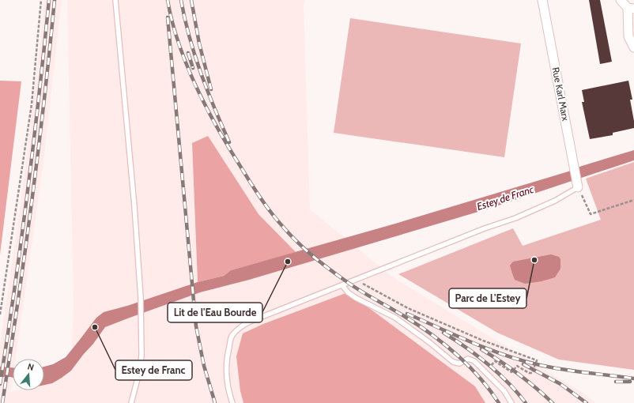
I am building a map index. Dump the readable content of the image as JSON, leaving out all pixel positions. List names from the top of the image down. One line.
{"streets":{"street":["Rue Karl Marx"]},"water":["Estey de Franc"],"places":["Parc de L'Estey","Lit de l'Eau Bourde","Estey de Franc"],"north":"top"}
